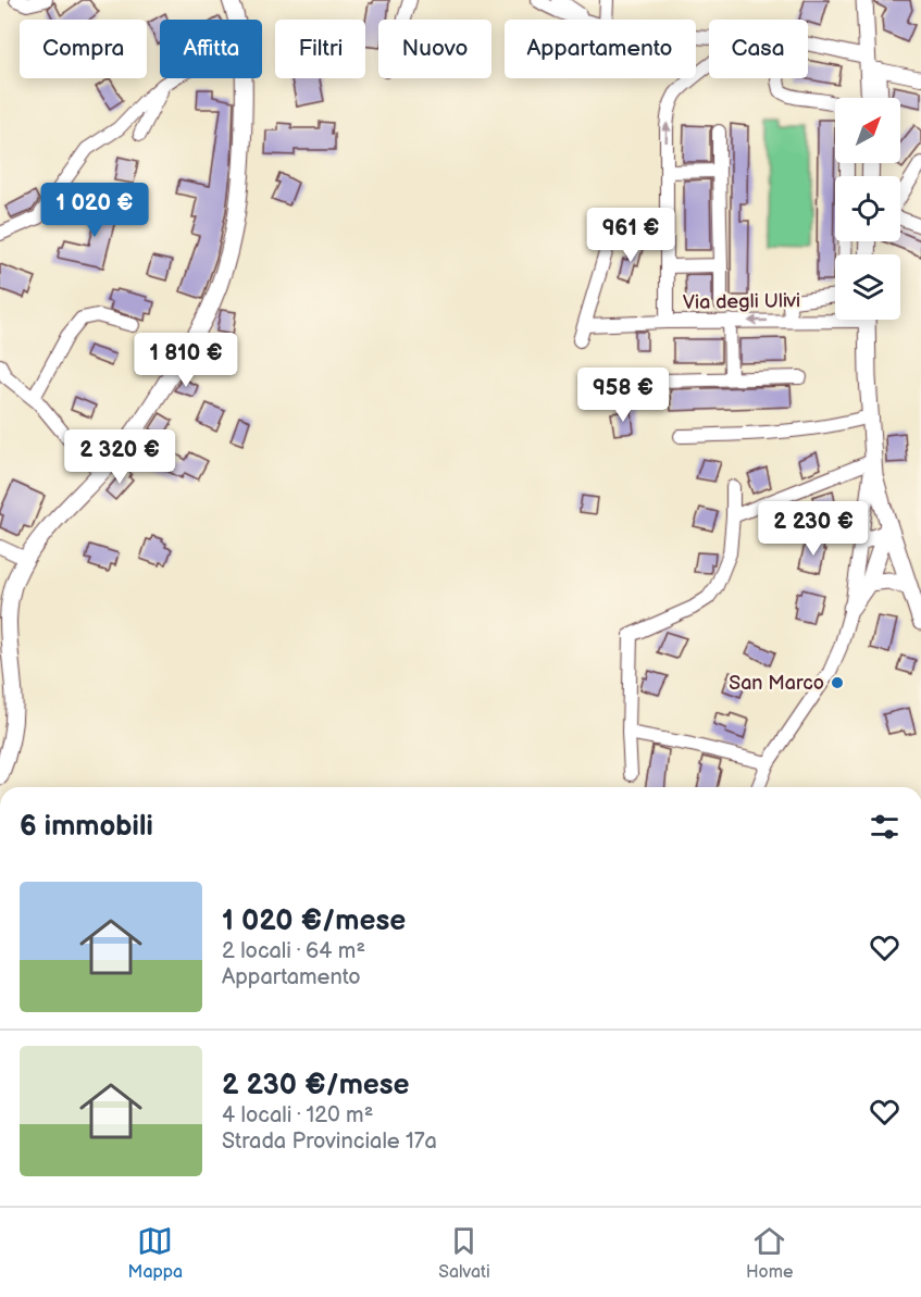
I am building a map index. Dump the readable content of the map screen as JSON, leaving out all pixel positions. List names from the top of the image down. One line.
{"streets":{"street":["Via degli Ulivi"]},"places":["San Marco"],"north":"top right","page":{"chip":["Compra","Affitta","Filtri","Nuovo","Appartamento","Casa"],"price":["1 020 €","961 €","1 810 €","958 €","2 320 €","2 230 €"],"heading":"6 immobili","list":[{"name":"1 020 €/mese","note":"2 locali · 64 m² · Appartamento"},{"name":"2 230 €/mese","note":"4 locali · 120 m² · Strada Provinciale 17a"}],"tabs":["Mappa","Salvati","Home"]}}
